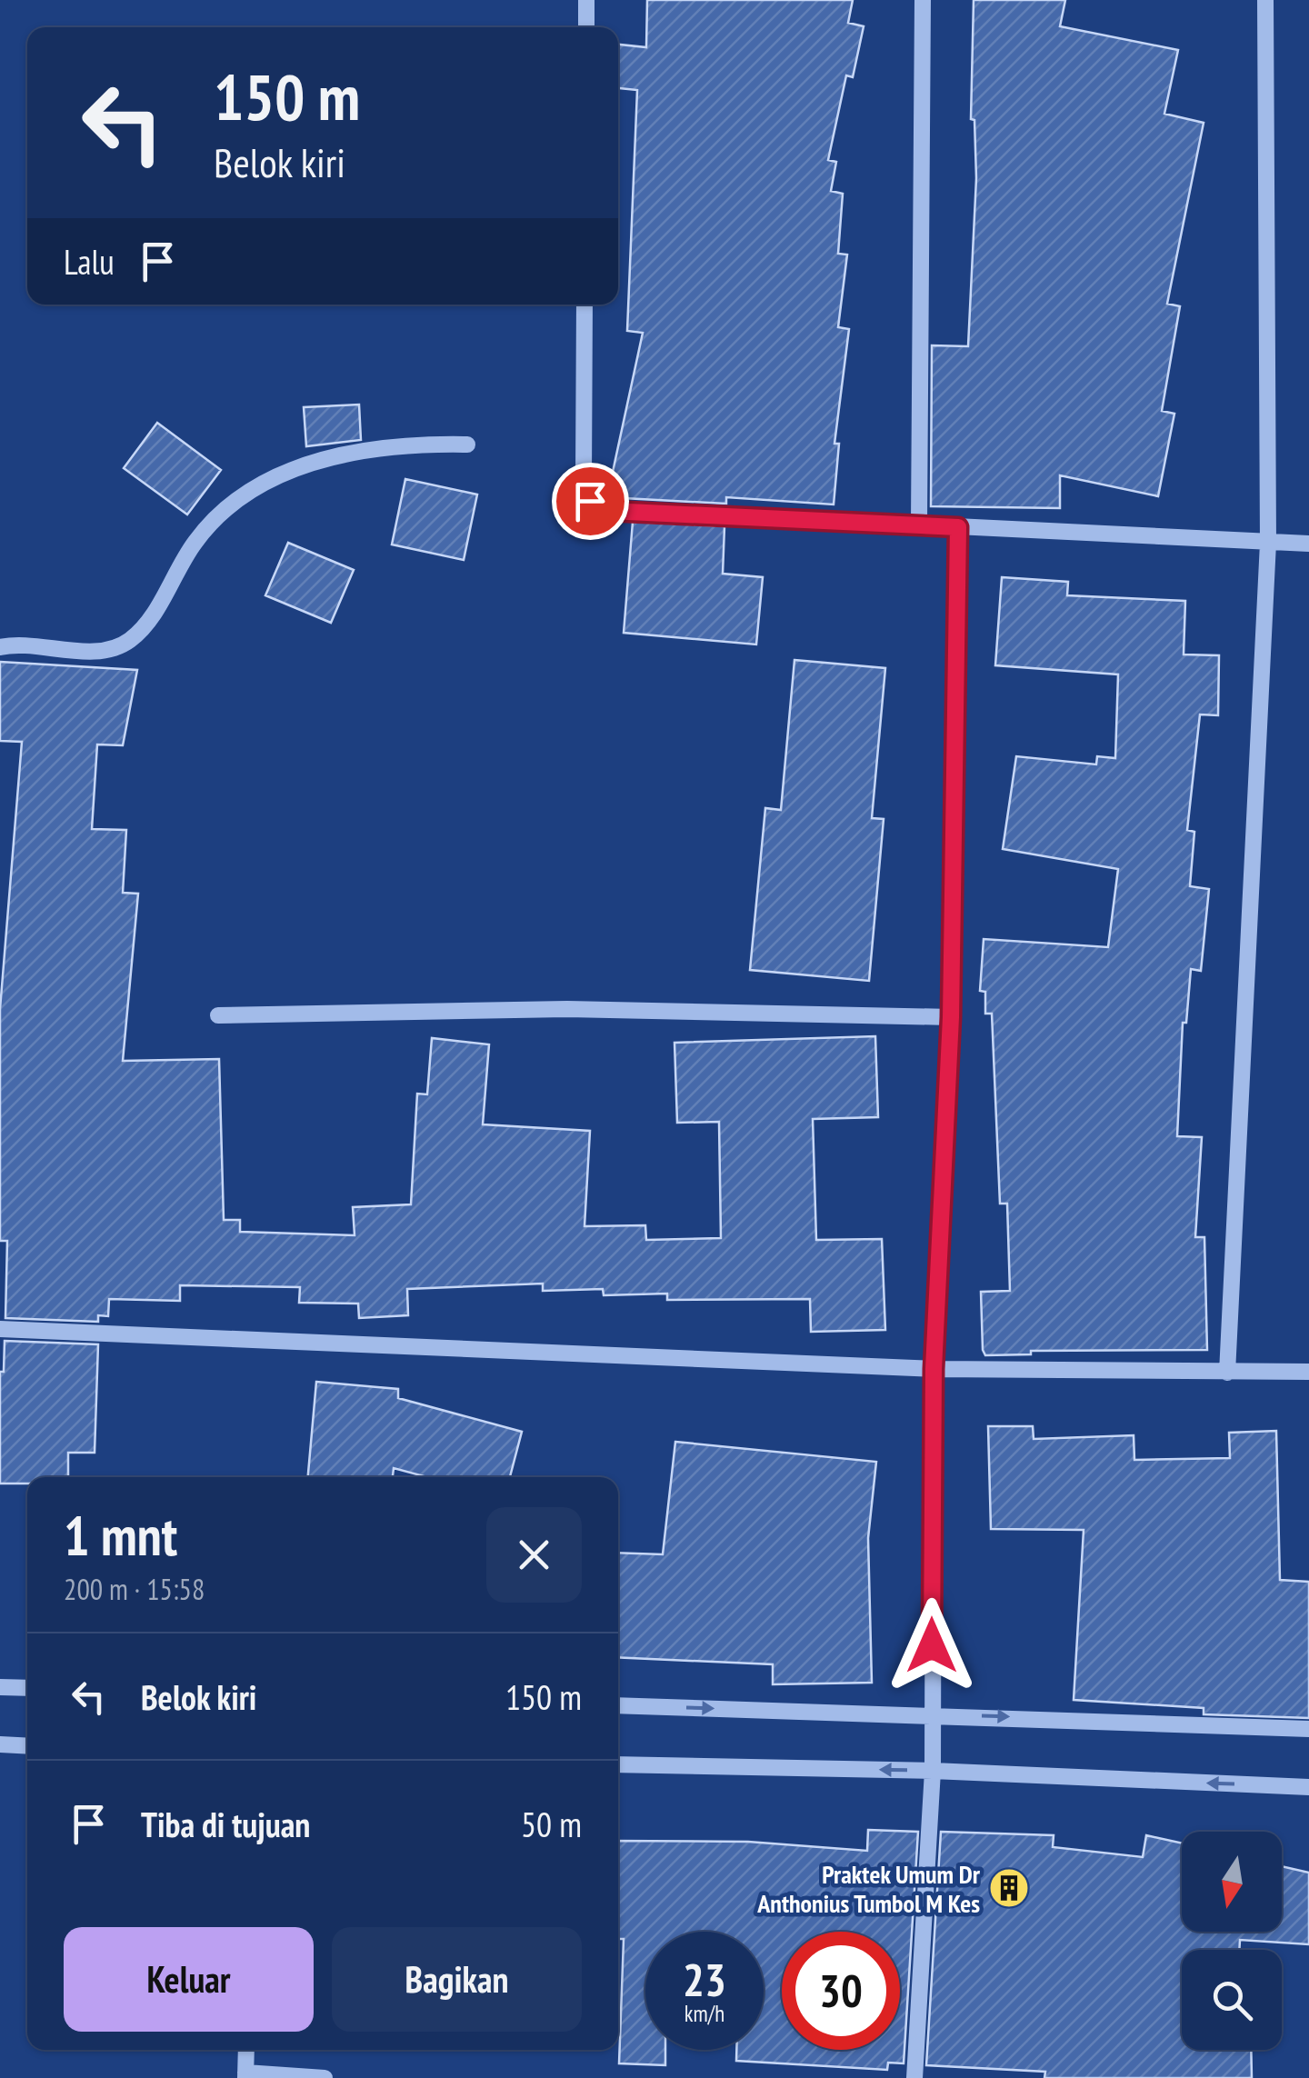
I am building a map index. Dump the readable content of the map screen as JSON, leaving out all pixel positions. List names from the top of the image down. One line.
{"places":{"building":["Praktek Umum Dr Anthonius Tumbol M Kes"]},"north":"bottom","page":{"turn":["150 m","Belok kiri"],"then":"Lalu","heading":["1 mnt","200 m · 15:58"],"list":[{"name":"Belok kiri","value":"150 m"},{"name":"Tiba di tujuan","value":"50 m"}],"buttons":["Keluar","Bagikan"],"speed":"23 km/h","limit":"30"}}
